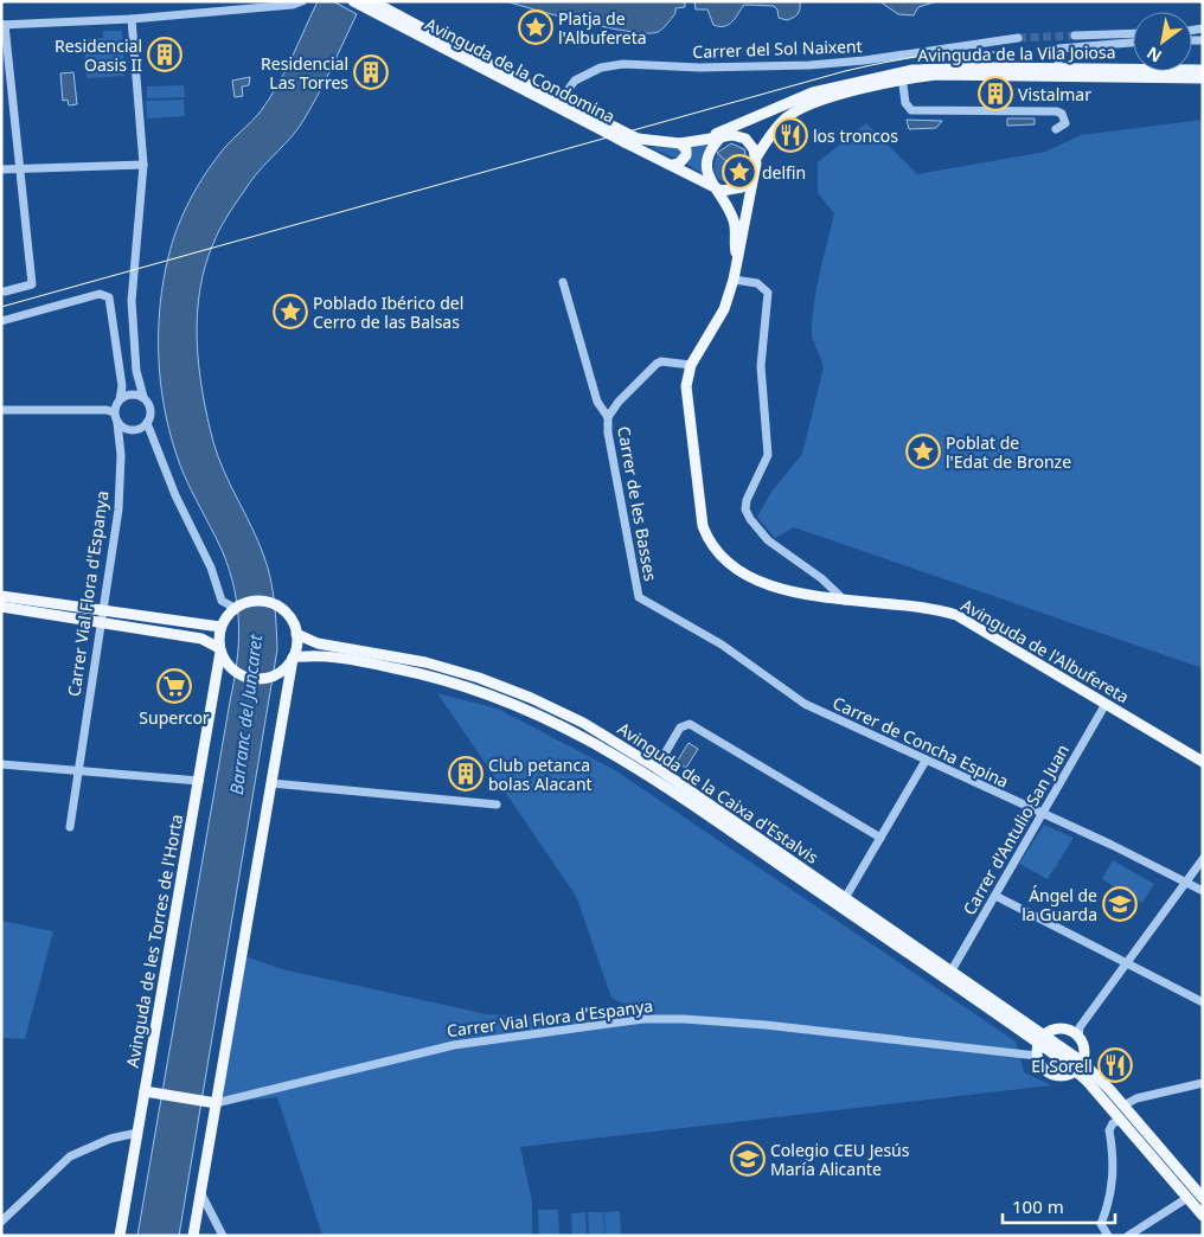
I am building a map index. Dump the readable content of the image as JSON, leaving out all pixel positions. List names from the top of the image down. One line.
{"streets":{"main road":["Avinguda de la Vila Joiosa","Avinguda de la Condomina","Carrer Vial Flora d'Espanya","Avinguda de l'Albufereta","Avinguda de la Caixa d'Estalvis","Avinguda de les Torres de l'Horta"],"street":["Carrer del Sol Naixent","Carrer de les Basses","Carrer de Concha Espina","Carrer d'Antulio San Juan"]},"crossings":[["Carrer del Sol Naixent","Avinguda de la Condomina"],["Avinguda de la Vila Joiosa","Avinguda de la Condomina"],["Avinguda de la Vila Joiosa","Avinguda de l'Albufereta"],["Avinguda de la Condomina","Avinguda de l'Albufereta"],["Carrer de les Basses","Carrer de Concha Espina"],["Carrer Vial Flora d'Espanya","Avinguda de les Torres de l'Horta"],["Avinguda de l'Albufereta","Carrer d'Antulio San Juan"],["Carrer de Concha Espina","Carrer d'Antulio San Juan"],["Avinguda de la Caixa d'Estalvis","Carrer d'Antulio San Juan"],["Avinguda de la Caixa d'Estalvis","Avinguda de les Torres de l'Horta"]],"water":["Barranc del Juncaret"],"places":{"place":["Platja de l'Albufereta","delfin","Poblado Ibérico del Cerro de las Balsas","Poblat de l'Edat de Bronze"],"building":["Residencial Oasis II","Residencial Las Torres","Vistalmar","Club petanca bolas Alacant"],"restaurant":["los troncos","El Sorell"],"supermarket":["Supercor"],"school or university":["Ángel de la Guarda","Colegio CEU Jesús María Alicante"]},"scale_bar":"100 m","north":"bottom left"}
